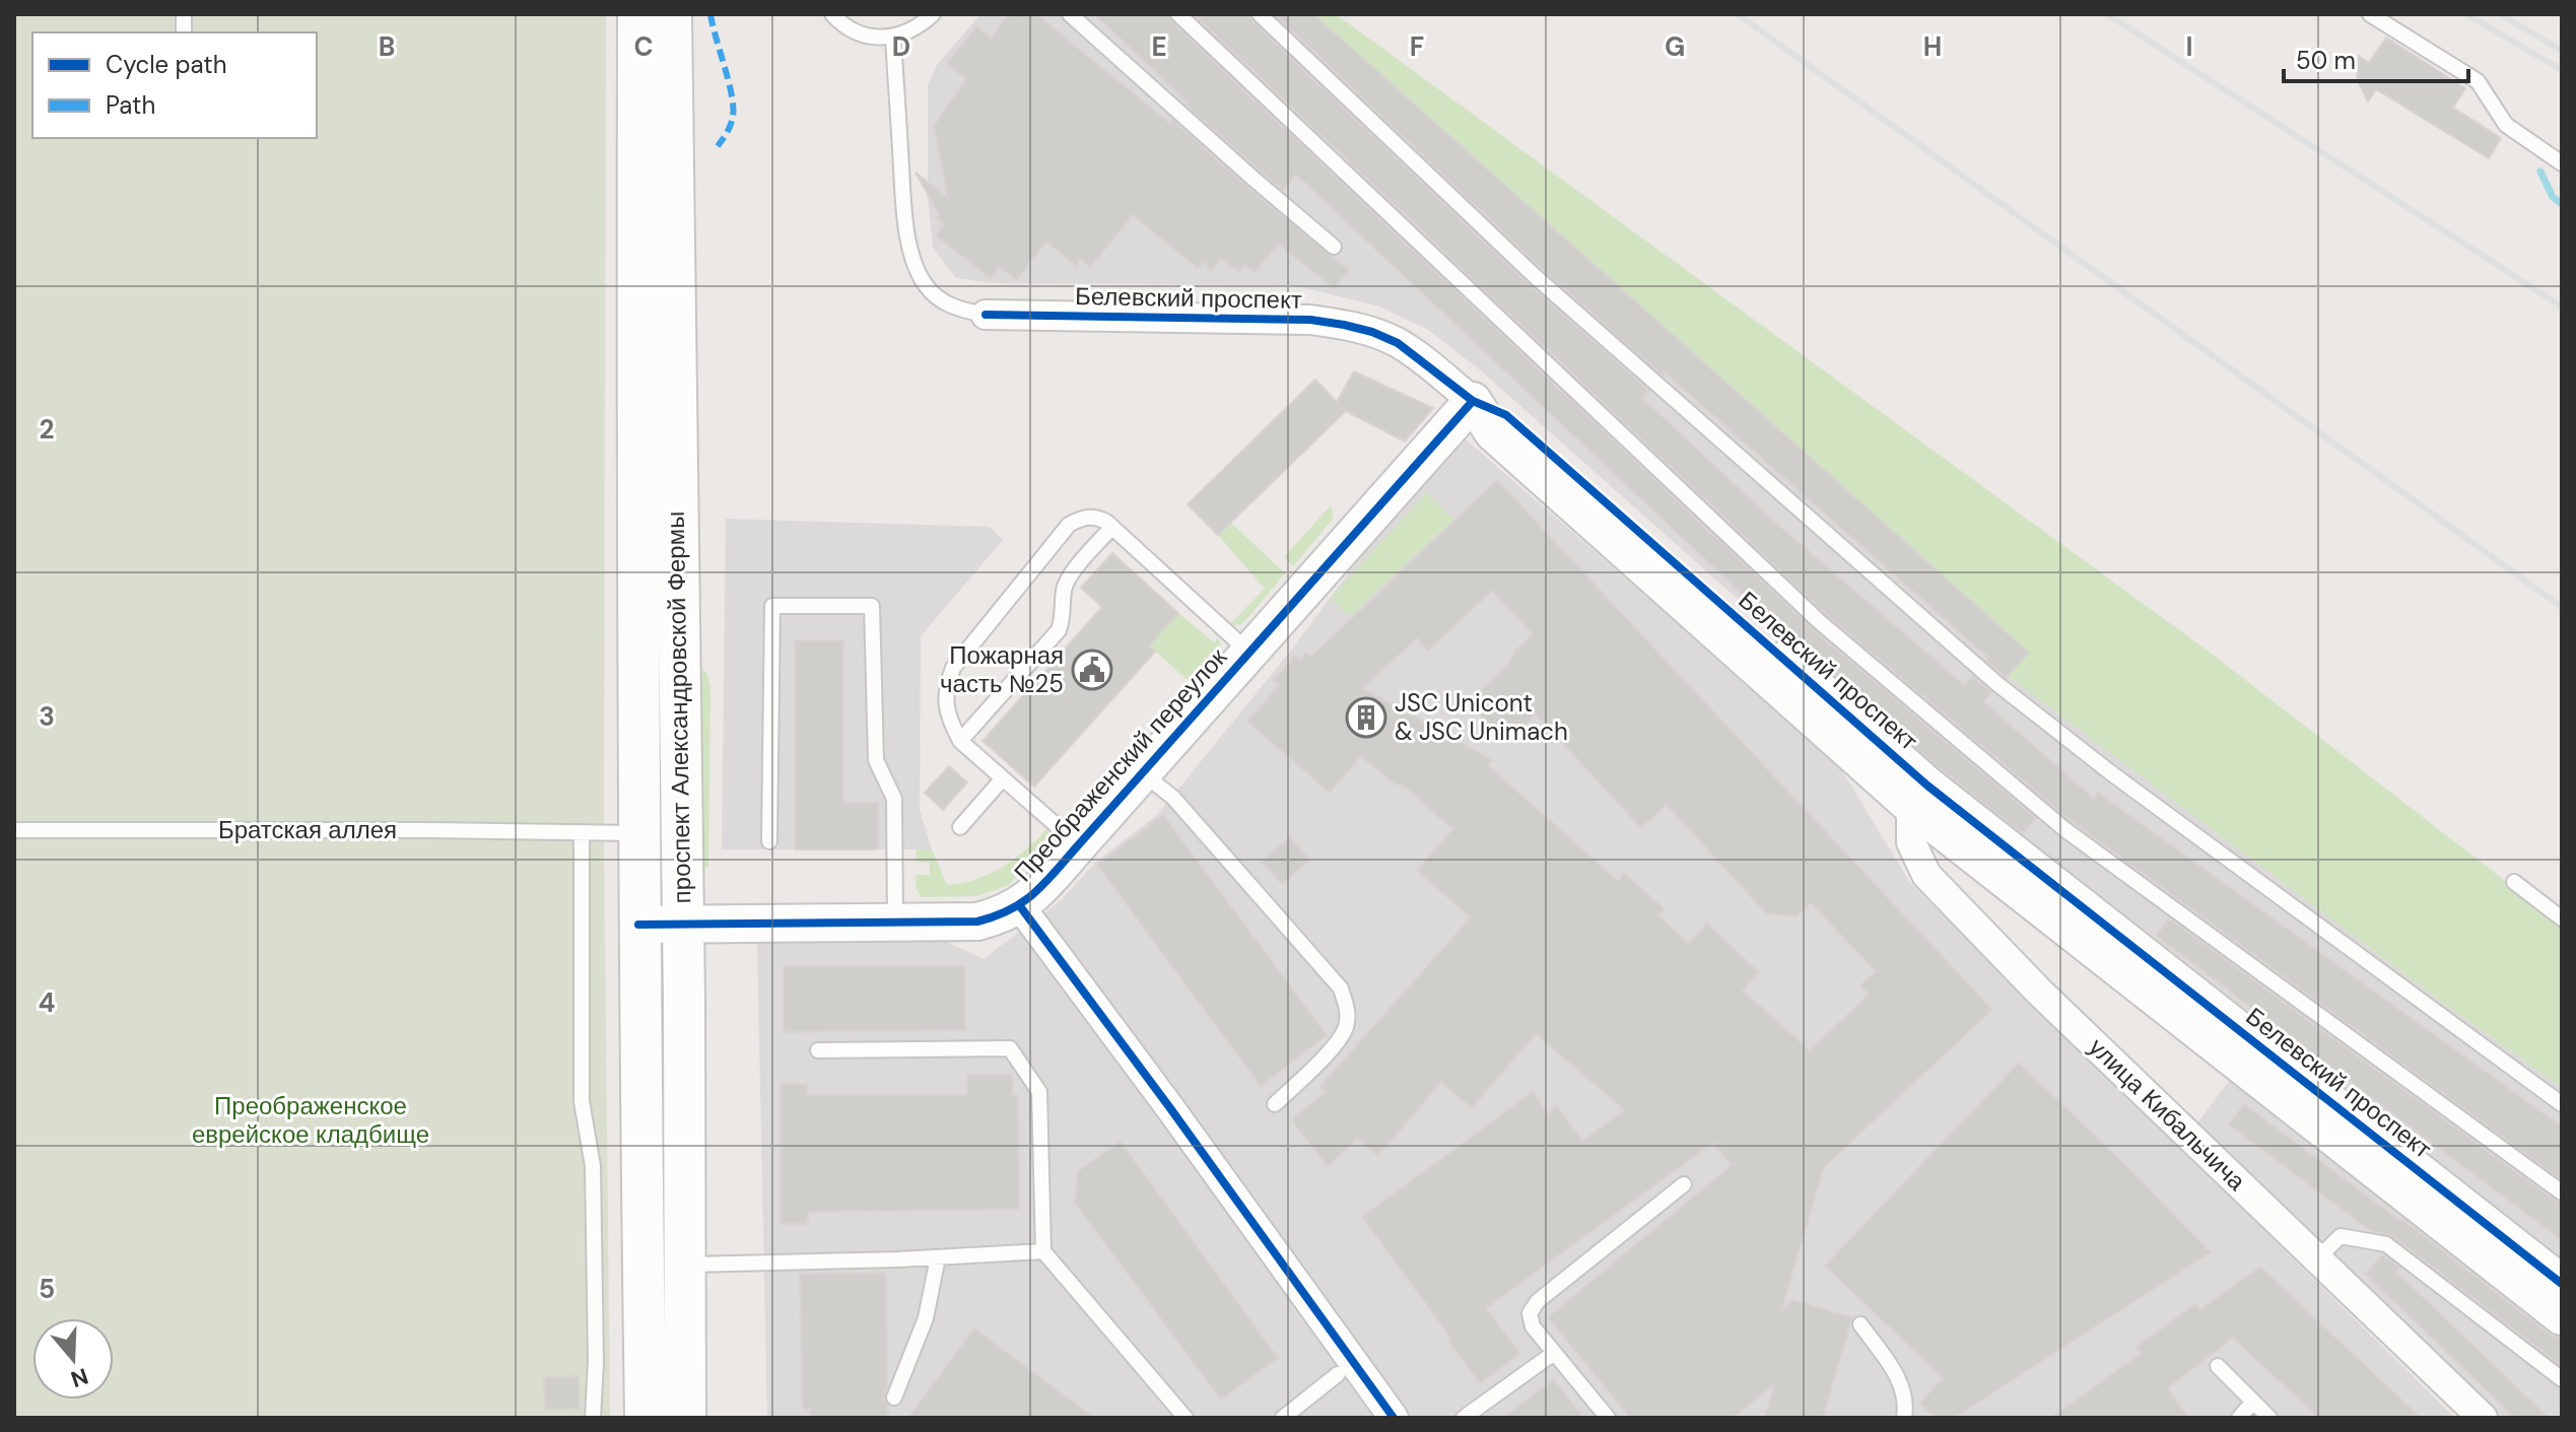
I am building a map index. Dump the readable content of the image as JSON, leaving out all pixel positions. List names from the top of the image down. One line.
{"streets":{"main road":["проспект Александровской Фермы"],"street":["Белевский проспект","Преображенский переулок","улица Кибальчича"],"lane":["Братская аллея"]},"crossings":[["Белевский проспект","Преображенский переулок"],["Белевский проспект","улица Кибальчича"],["проспект Александровской Фермы","Преображенский переулок"],["проспект Александровской Фермы","Братская аллея"]],"parks":["Преображенское еврейское кладбище"],"places":{"public building":["Пожарная часть №25"],"building":["JSC Unicont & JSC Unimach"]},"legend":["Cycle path","Path"],"scale_bar":"50 m","north":"bottom","grid":{"columns":["B","C","D","E","F","G","H","I"],"rows":["2","3","4","5"]}}
